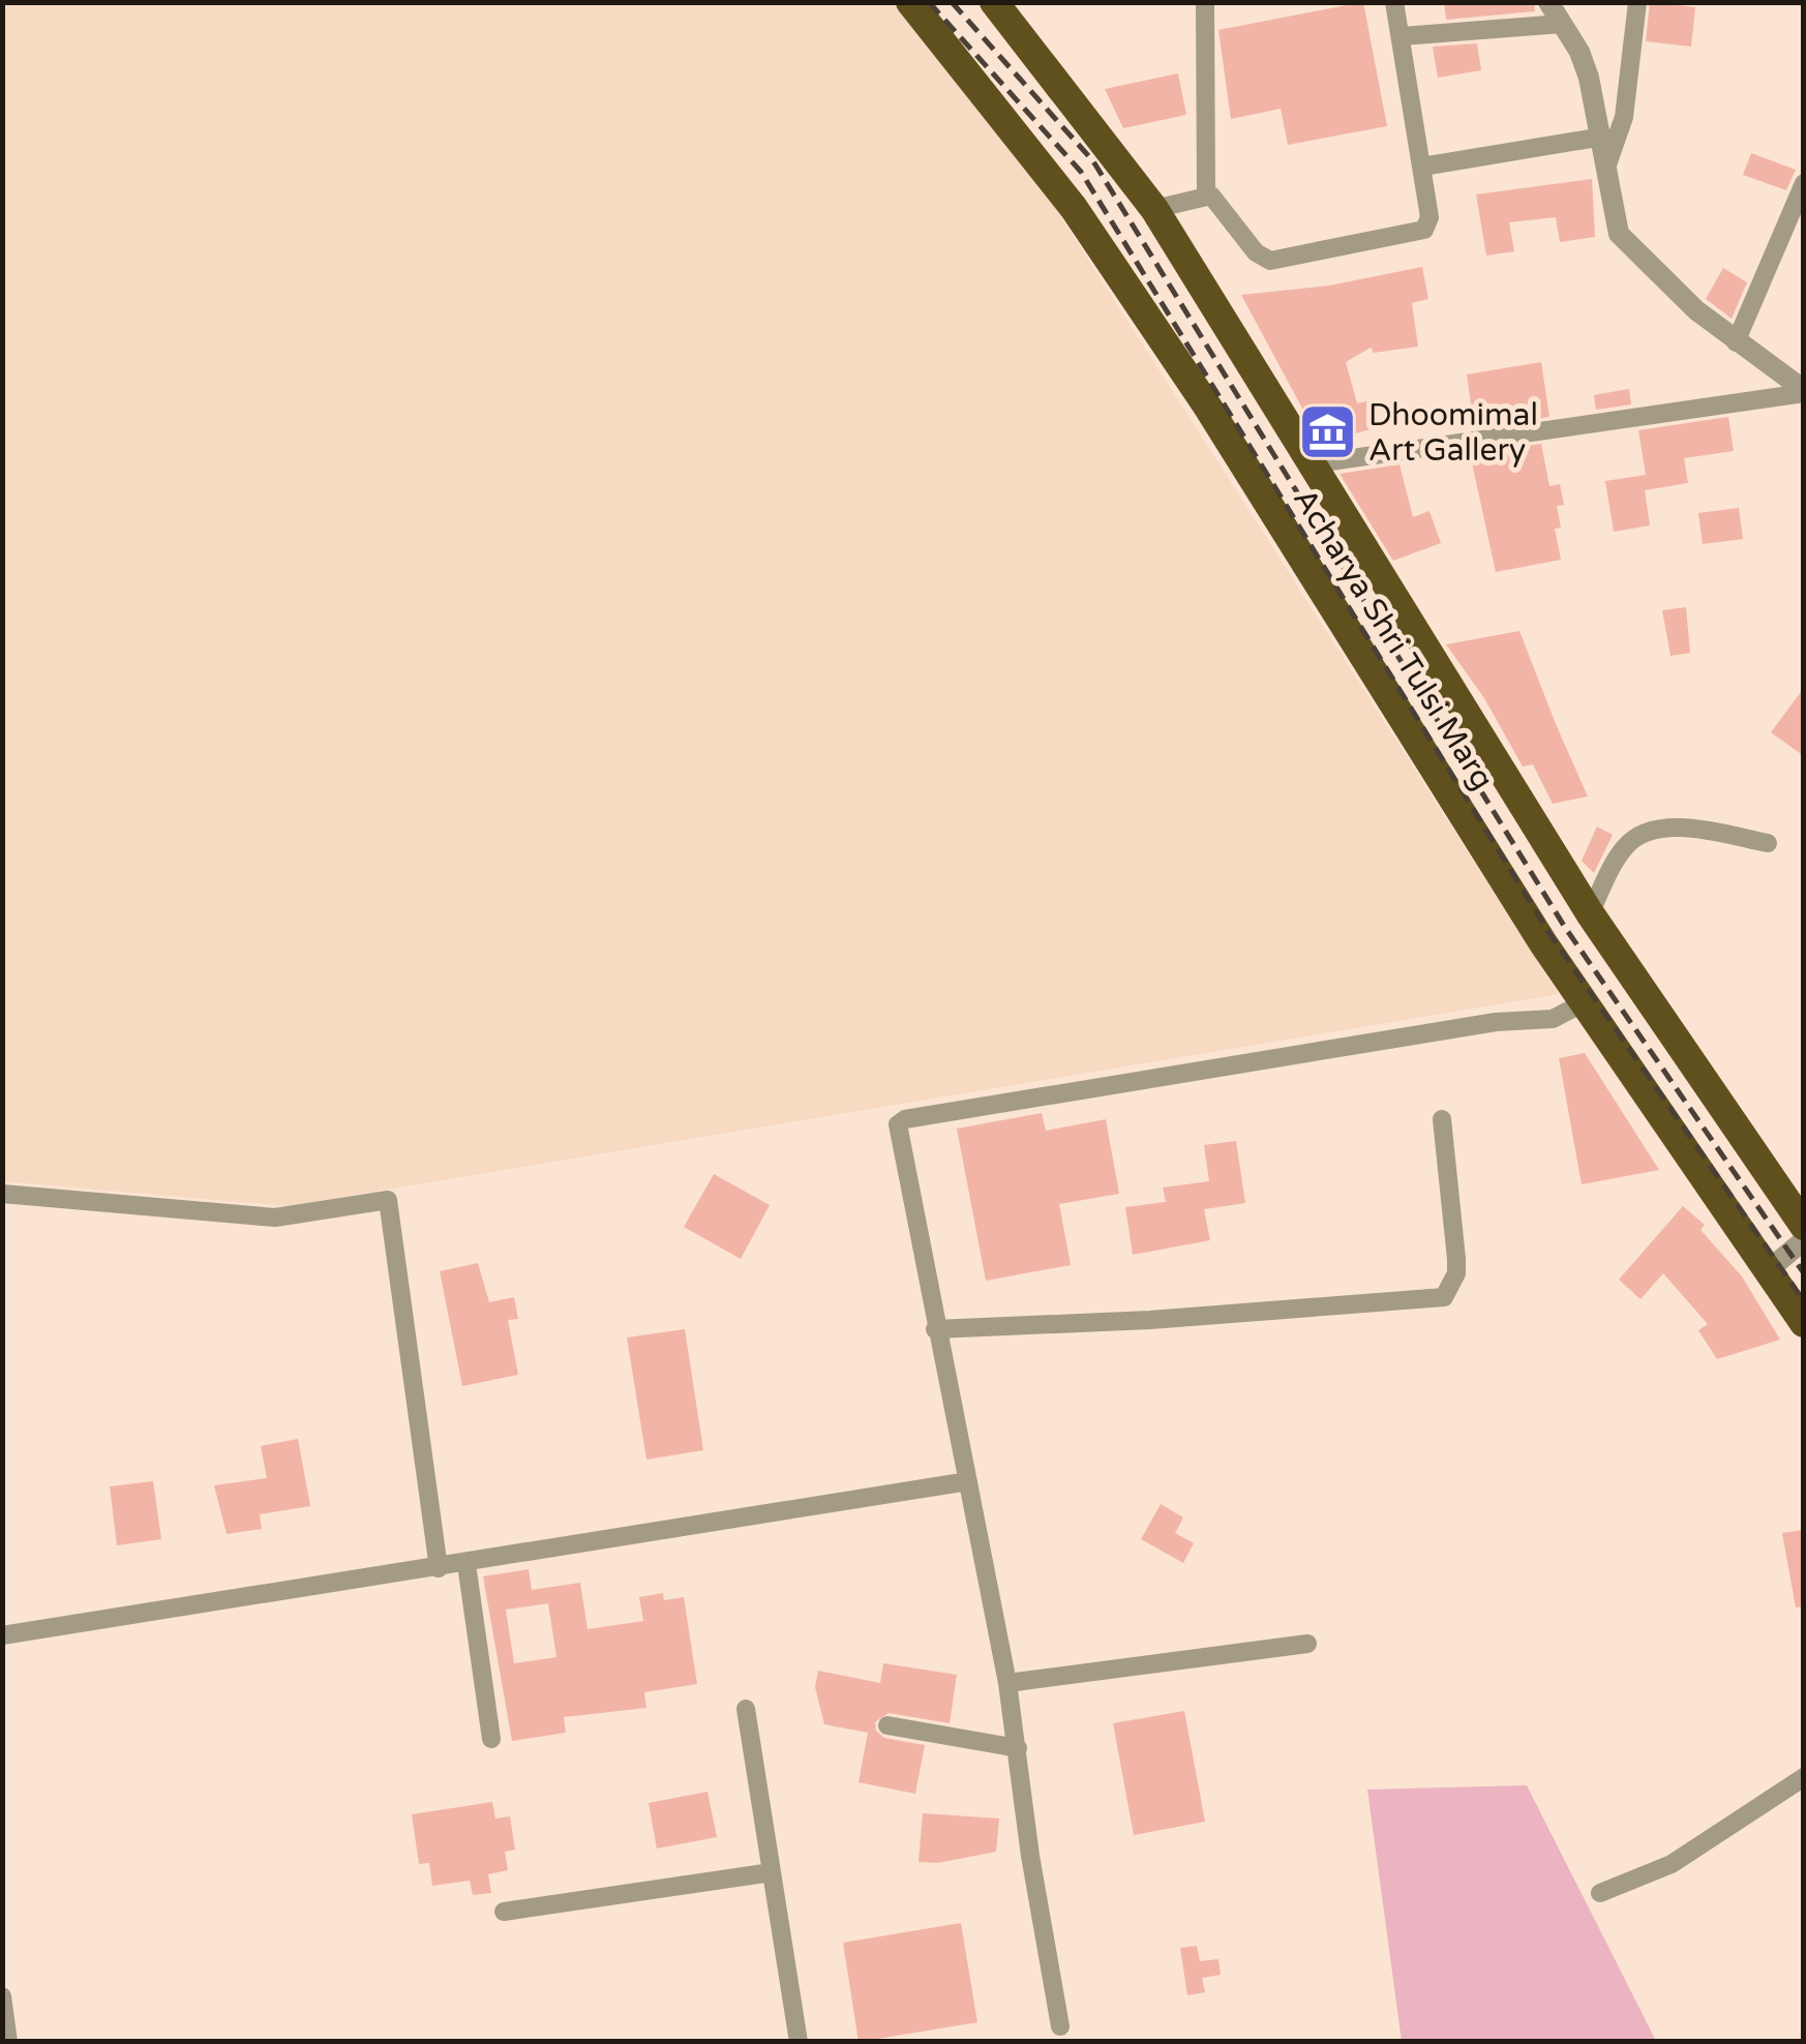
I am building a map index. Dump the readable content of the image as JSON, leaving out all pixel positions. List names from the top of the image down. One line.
{"streets":{"highway":["Acharya Shri Tulsi Marg"]},"places":{"museum":["Dhoomimal Art Gallery"]}}
